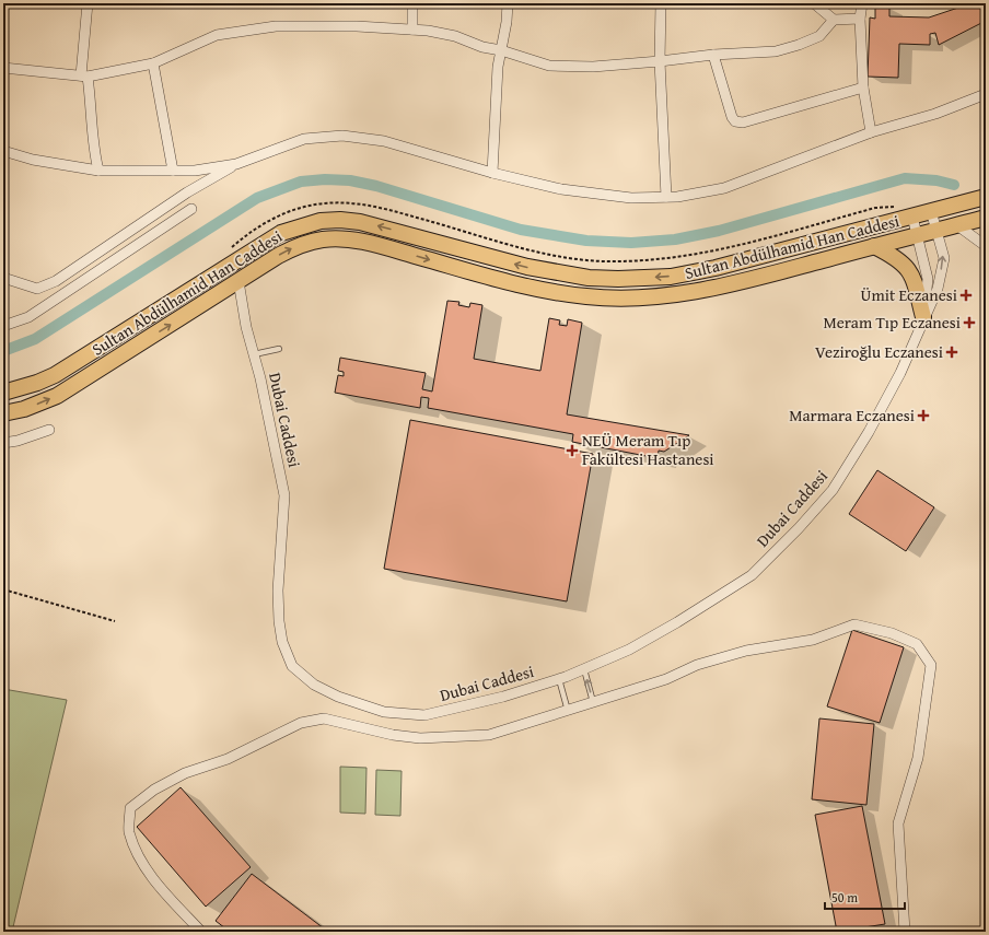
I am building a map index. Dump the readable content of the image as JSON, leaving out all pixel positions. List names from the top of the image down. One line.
{"streets":{"main road":["Sultan Abdülhamid Han Caddesi"],"street":["Dubai Caddesi"]},"crossings":[["Sultan Abdülhamid Han Caddesi","Dubai Caddesi"]],"places":{"health":["Ümit Eczanesi","Meram Tıp Eczanesi","Veziroğlu Eczanesi","Marmara Eczanesi","NEÜ Meram Tıp Fakültesi Hastanesi"]},"scale_bar":"50 m"}
